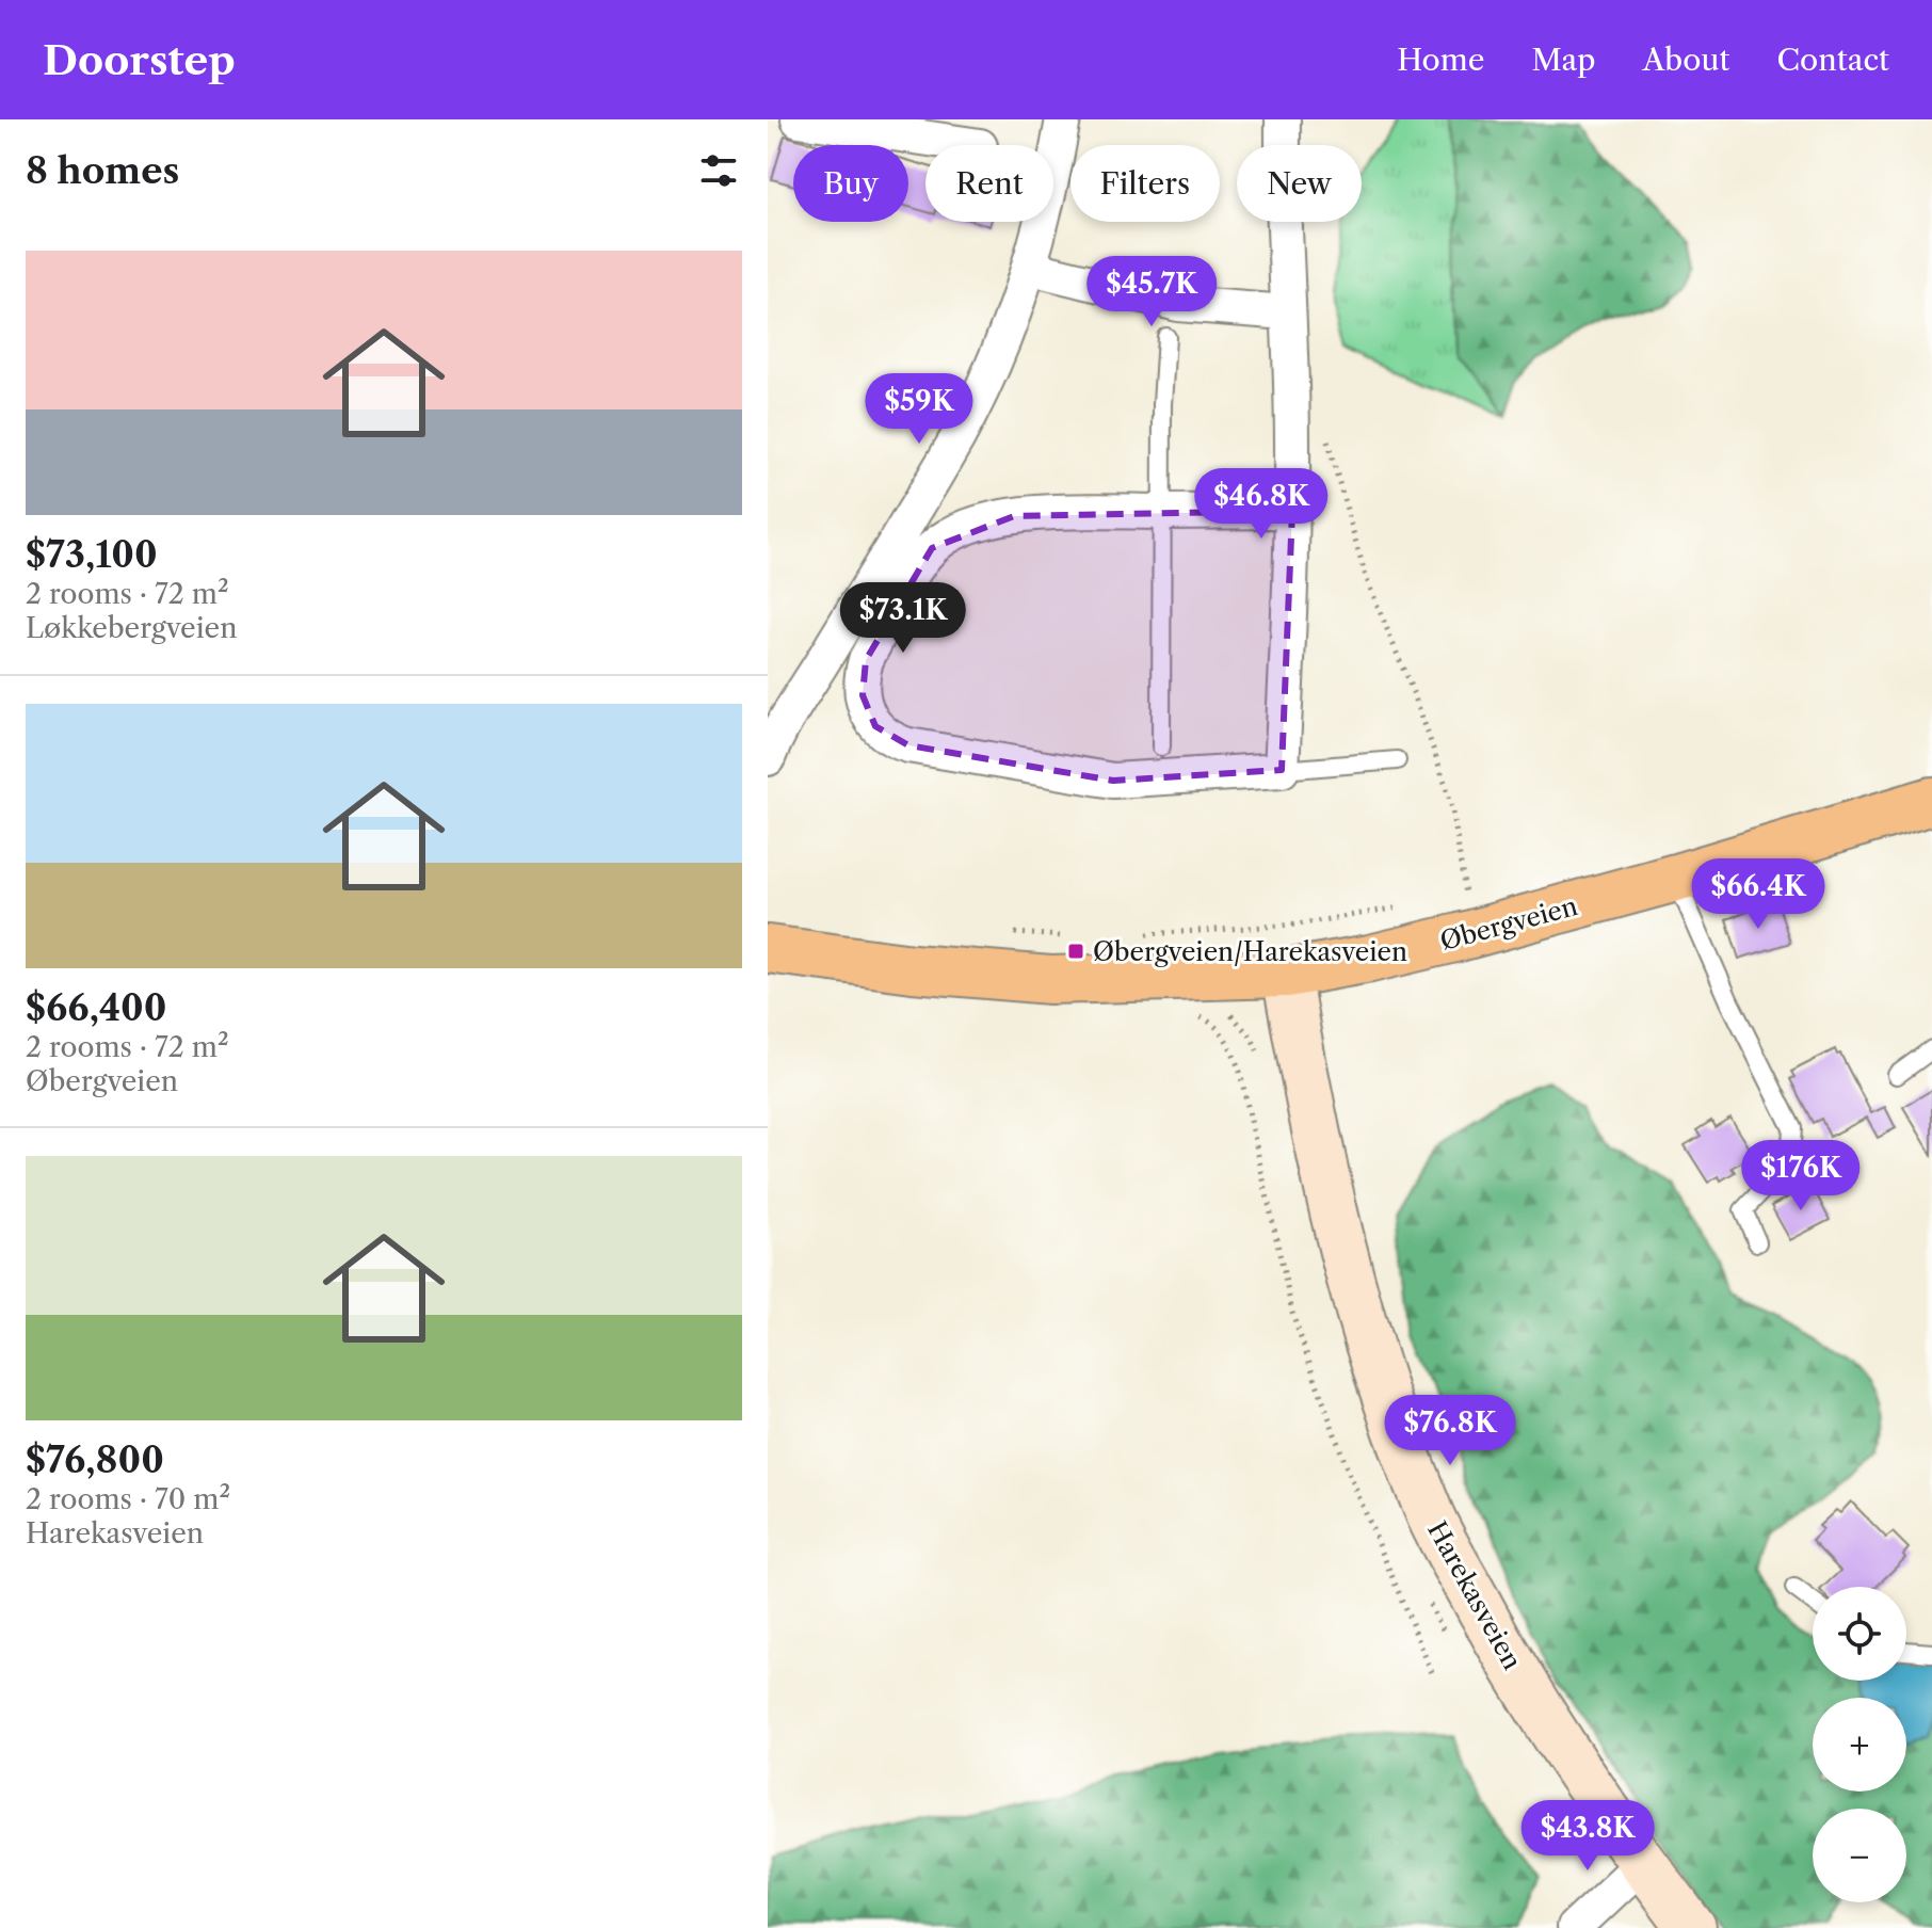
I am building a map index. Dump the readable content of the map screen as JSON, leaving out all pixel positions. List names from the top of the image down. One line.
{"streets":{"main road":["Øbergveien"],"street":["Harekasveien"]},"crossings":[["Øbergveien","Harekasveien"]],"places":{"transit":["Øbergveien/Harekasveien"]},"page":{"header":"Doorstep","nav":["Home","Map","About","Contact"],"heading":"8 homes","chip":["Buy","Rent","Filters","New"],"list":[{"name":"$73,100","note":"2 rooms · 72 m² · Løkkebergveien"},{"name":"$66,400","note":"2 rooms · 72 m² · Øbergveien"},{"name":"$76,800","note":"2 rooms · 70 m² · Harekasveien"}],"price":["$45.7K","$59K","$46.8K","$73.1K","$66.4K","$176K","$76.8K","$43.8K"],"map_buttons":["+","−"]}}
